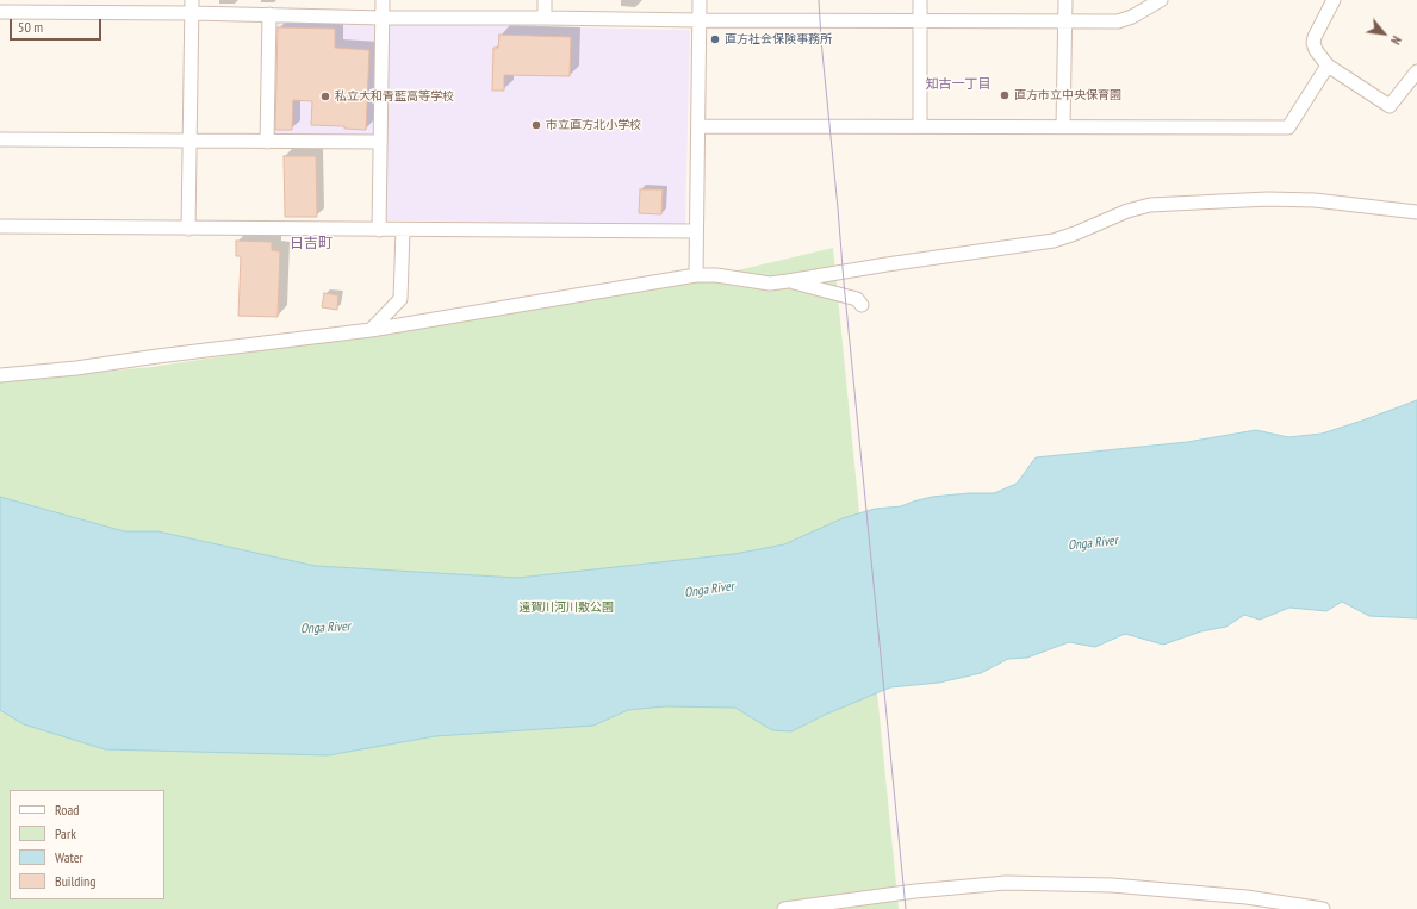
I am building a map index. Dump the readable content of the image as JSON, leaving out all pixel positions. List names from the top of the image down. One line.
{"districts":["知古一丁目","日吉町"],"water":["Onga River"],"parks":["遠賀川河川敷公園"],"places":["直方社会保険事務所","直方市立中央保育園","私立大和青藍高等学校","市立直方北小学校"],"legend":["Road","Park","Water","Building"],"scale_bar":"50 m","north":"bottom right"}
